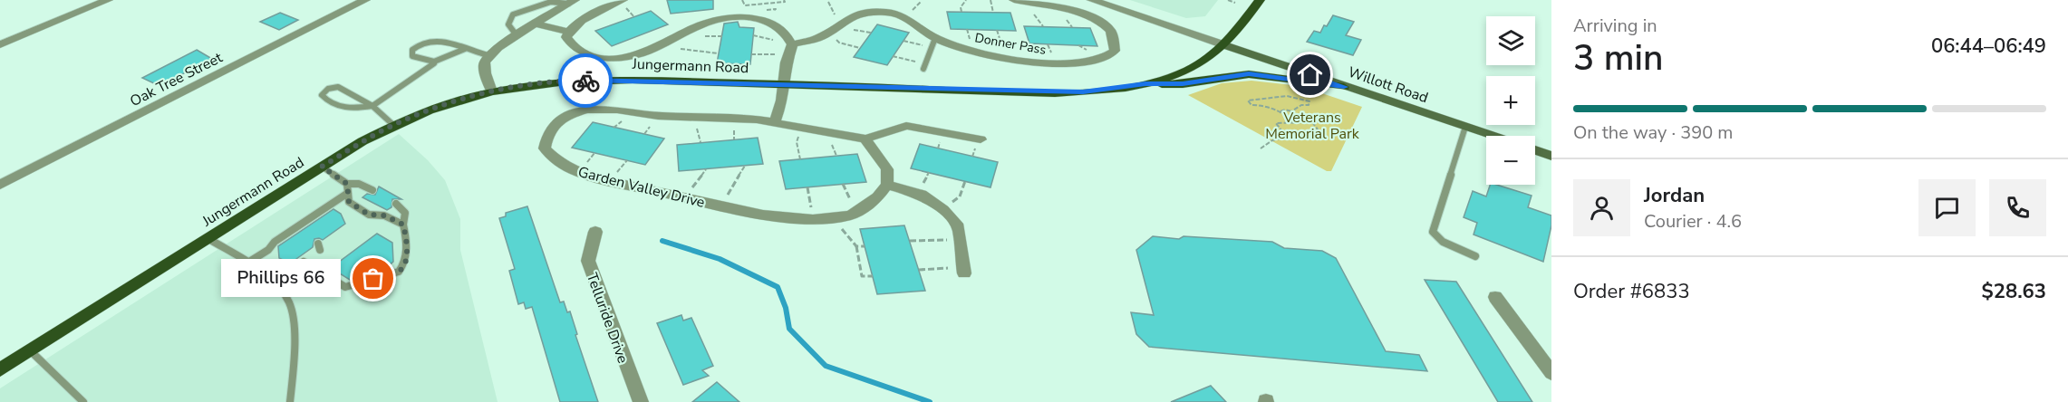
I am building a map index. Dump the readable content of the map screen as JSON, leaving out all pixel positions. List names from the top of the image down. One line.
{"streets":{"main road":["Jungermann Road","Willott Road"],"street":["Donner Pass","Oak Tree Street","Garden Valley Drive","Telluride Drive"]},"crossings":[["Jungermann Road","Willott Road"]],"parks":["Veterans Memorial Park"],"places":["Phillips 66"],"page":{"heading":["3 min","Arriving in","06:44–06:49"],"panel":["Jordan","Courier · 4.6","Order #6833","$28.63"],"map_buttons":["+","−"],"bar":"On the way · 390 m","bubble":"Phillips 66"}}
